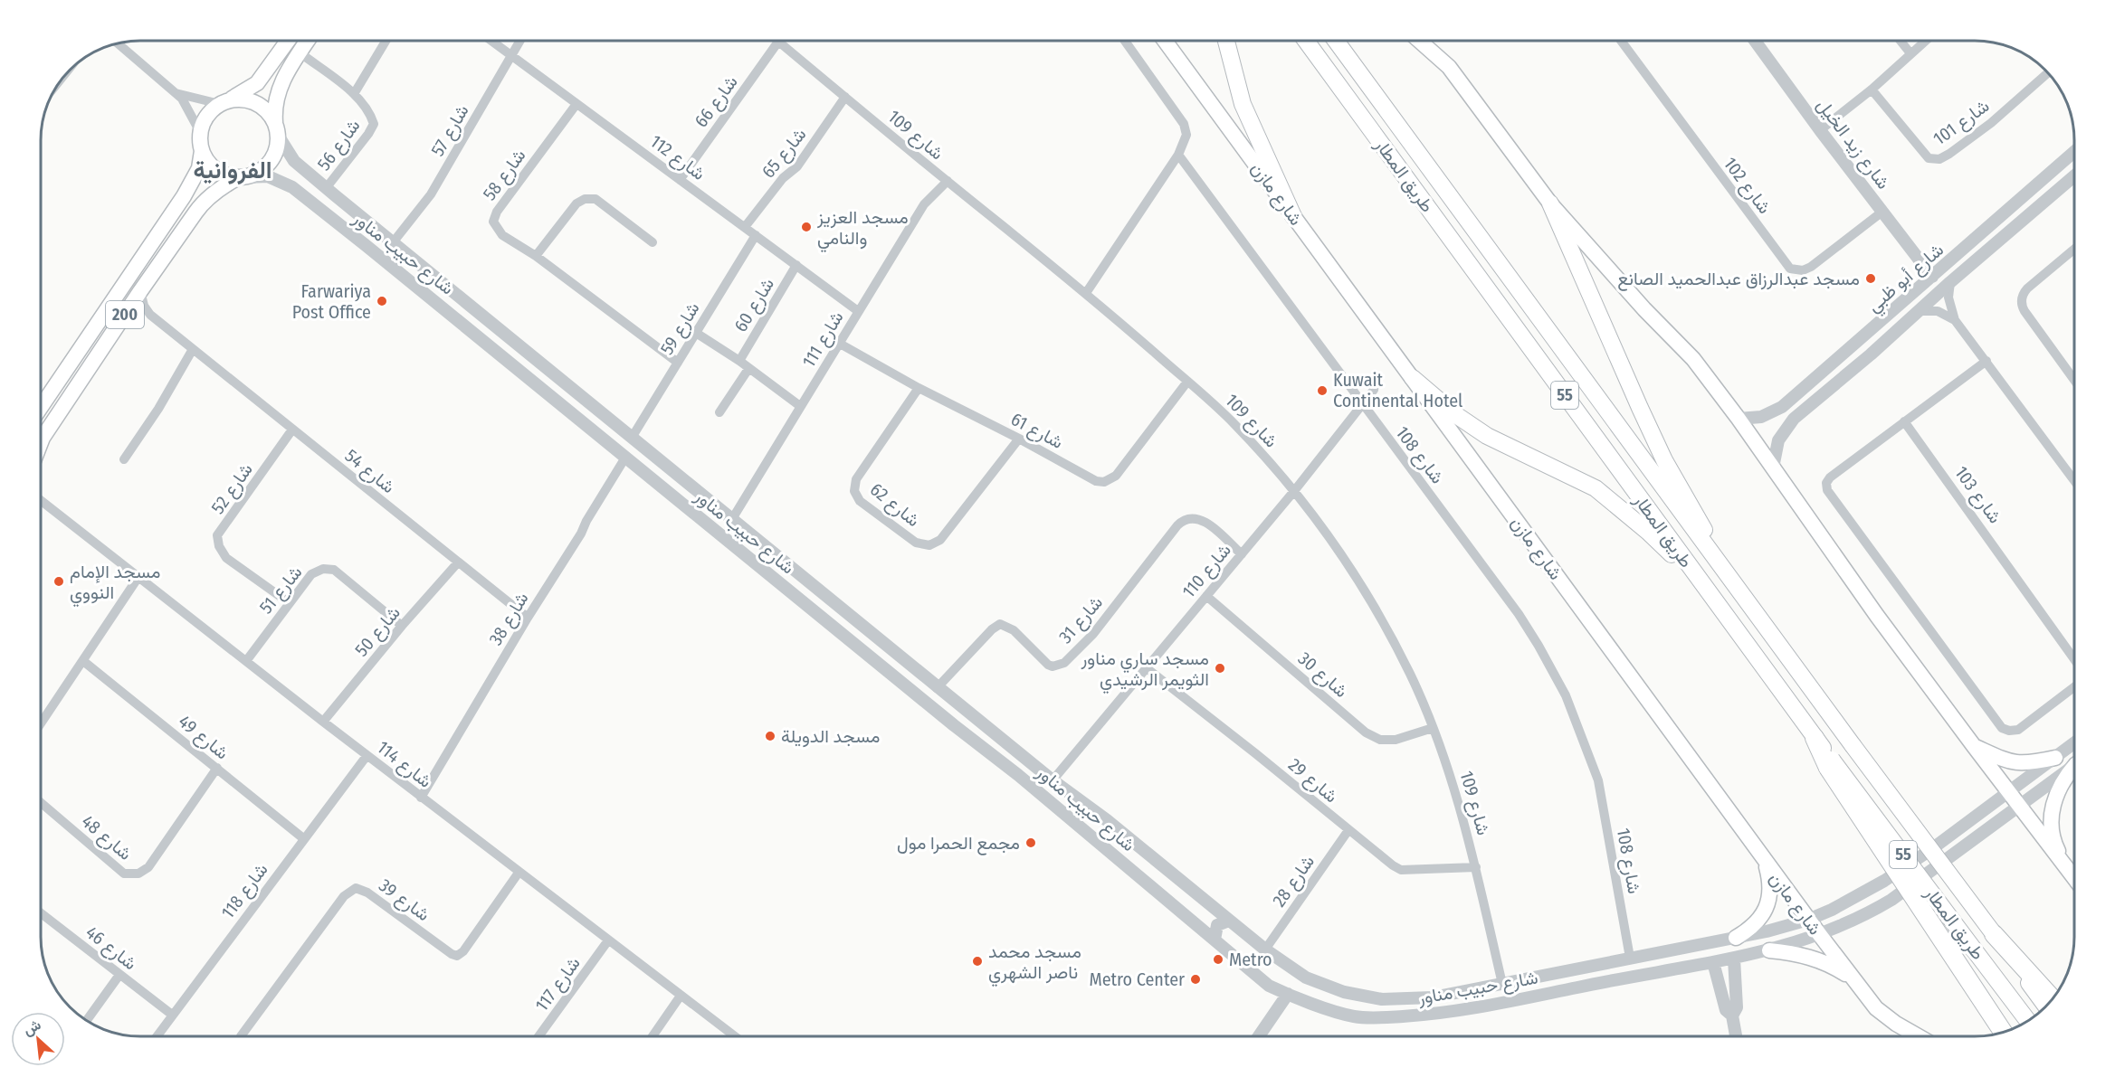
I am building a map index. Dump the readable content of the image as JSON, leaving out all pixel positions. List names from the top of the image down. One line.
{"streets":{"highway":["طريق المطار","55"],"main road":["شارع مازن","200"],"street":["شارع 66","شارع 101","شارع 57","شارع 109","شارع زيد الخيل","شارع 56","شارع 65","شارع 112","شارع 58","شارع 102","شارع حبيب مناور","شارع أبو ظبي","شارع 60","شارع 59","شارع 111","شارع 61","شارع 108","شارع 54","شارع 52","شارع 103","شارع 62","شارع 110","شارع 51","شارع 38","شارع 31","شارع 50","شارع 30","شارع 49","شارع 114","شارع 29","شارع 48","شارع 28","شارع 118","شارع 39","شارع 46","شارع 117"]},"crossings":[["شارع 66","شارع 109"],["شارع 66","شارع 112"],["شارع 57","شارع 112"],["شارع 57","شارع حبيب مناور"],["شارع 109","شارع 65"],["شارع 109","شارع حبيب مناور"],["شارع 109","شارع 111"],["شارع 109","شارع 61"],["شارع 109","شارع 110"],["شارع 109","شارع 30"],["شارع 109","شارع 29"],["شارع زيد الخيل","شارع 102"],["شارع زيد الخيل","شارع أبو ظبي"],["شارع 56","شارع حبيب مناور"],["شارع 56","200"],["شارع 65","شارع 112"],["شارع 112","شارع 58"],["شارع 112","شارع 60"],["شارع 112","شارع 59"],["شارع 112","شارع 111"],["شارع 58","شارع 59"],["شارع مازن","شارع حبيب مناور"],["شارع حبيب مناور","200"],["شارع حبيب مناور","شارع 59"],["شارع حبيب مناور","شارع 111"],["شارع حبيب مناور","شارع 108"],["شارع حبيب مناور","شارع 110"],["شارع حبيب مناور","شارع 38"],["شارع حبيب مناور","شارع 31"],["شارع حبيب مناور","شارع 28"],["شارع 60","شارع 59"],["شارع 60","شارع 111"],["200","شارع 54"],["شارع 111","شارع 61"],["شارع 61","شارع 62"],["شارع 108","شارع 110"],["شارع 54","شارع 52"],["شارع 54","شارع 38"],["شارع 54","شارع 50"],["شارع 52","شارع 51"],["شارع 110","شارع 31"],["شارع 110","شارع 30"],["شارع 110","شارع 29"],["شارع 51","شارع 50"],["شارع 51","شارع 114"],["شارع 38","شارع 114"],["شارع 50","شارع 114"],["شارع 49","شارع 48"],["شارع 49","شارع 118"],["شارع 114","شارع 118"],["شارع 114","شارع 39"],["شارع 114","شارع 117"],["شارع 29","شارع 28"],["شارع 118","شارع 46"]],"districts":["الفروانية"],"places":["مسجد العزيز والنامي","مسجد عبدالرزاق عبدالحميد الصانع","Farwariya Post Office","Kuwait Continental Hotel","مسجد الإمام النووي","مسجد ساري مناور الثويمر الرشيدي","مسجد الدويلة","مجمع الحمرا مول","Metro","مسجد محمد ناصر الشهري","Metro Center"],"north":"top left"}
